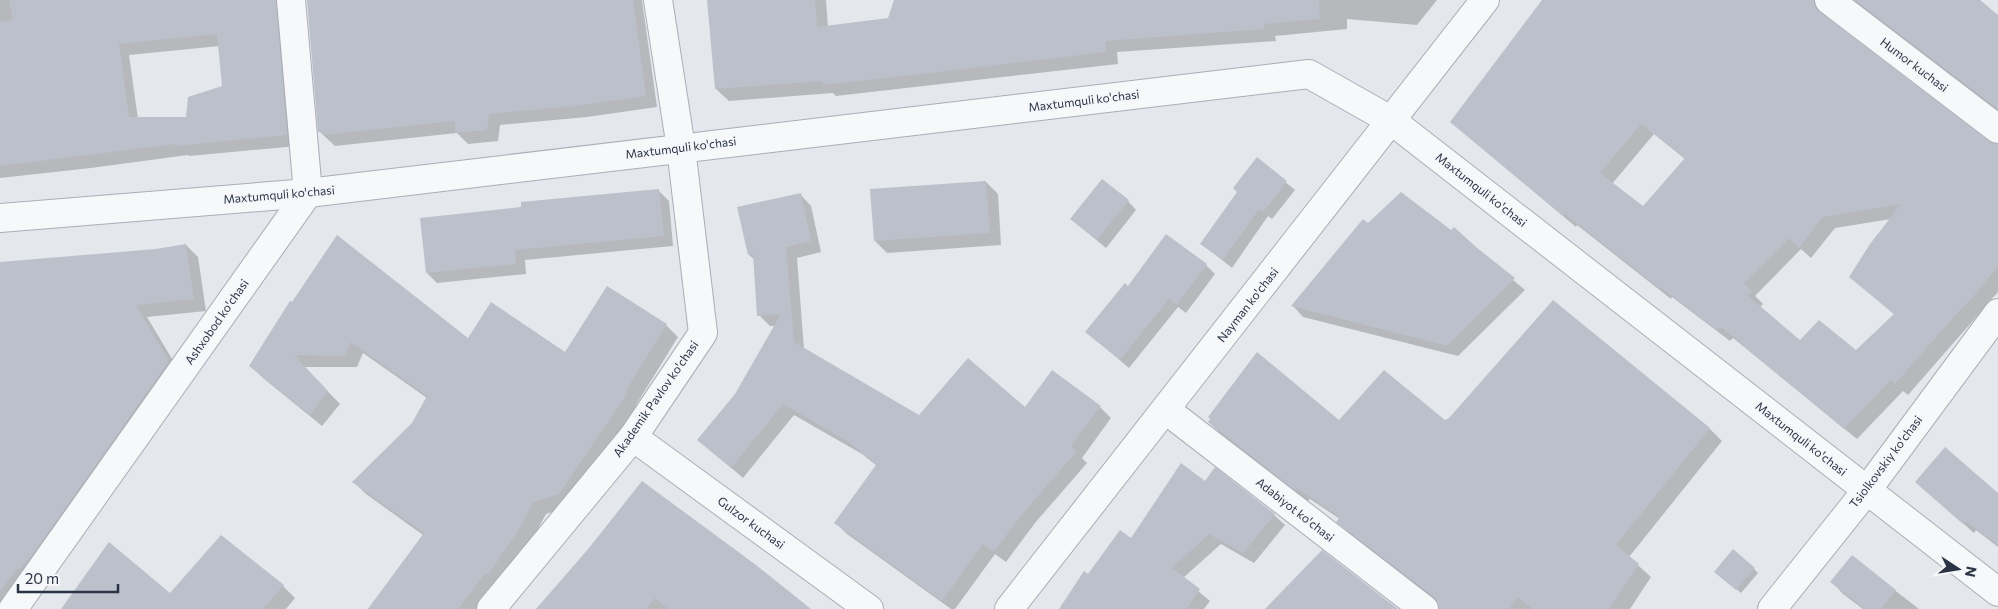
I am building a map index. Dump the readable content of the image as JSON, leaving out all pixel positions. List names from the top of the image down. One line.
{"streets":{"street":["Humor kuchasi","Maxtumquli ko'chasi","Nayman ko'chasi","Ashxobod ko'chasi","Akademik Pavlov ko'chasi","Tsiolkovskiy ko'chasi","Adabiyot ko'chasi","Gulzor kuchasi"]},"crossings":[["Maxtumquli ko'chasi","Nayman ko'chasi"],["Maxtumquli ko'chasi","Ashxobod ko'chasi"],["Maxtumquli ko'chasi","Akademik Pavlov ko'chasi"],["Maxtumquli ko'chasi","Tsiolkovskiy ko'chasi"],["Nayman ko'chasi","Adabiyot ko'chasi"],["Akademik Pavlov ko'chasi","Gulzor kuchasi"]],"scale_bar":"20 m","north":"right"}
